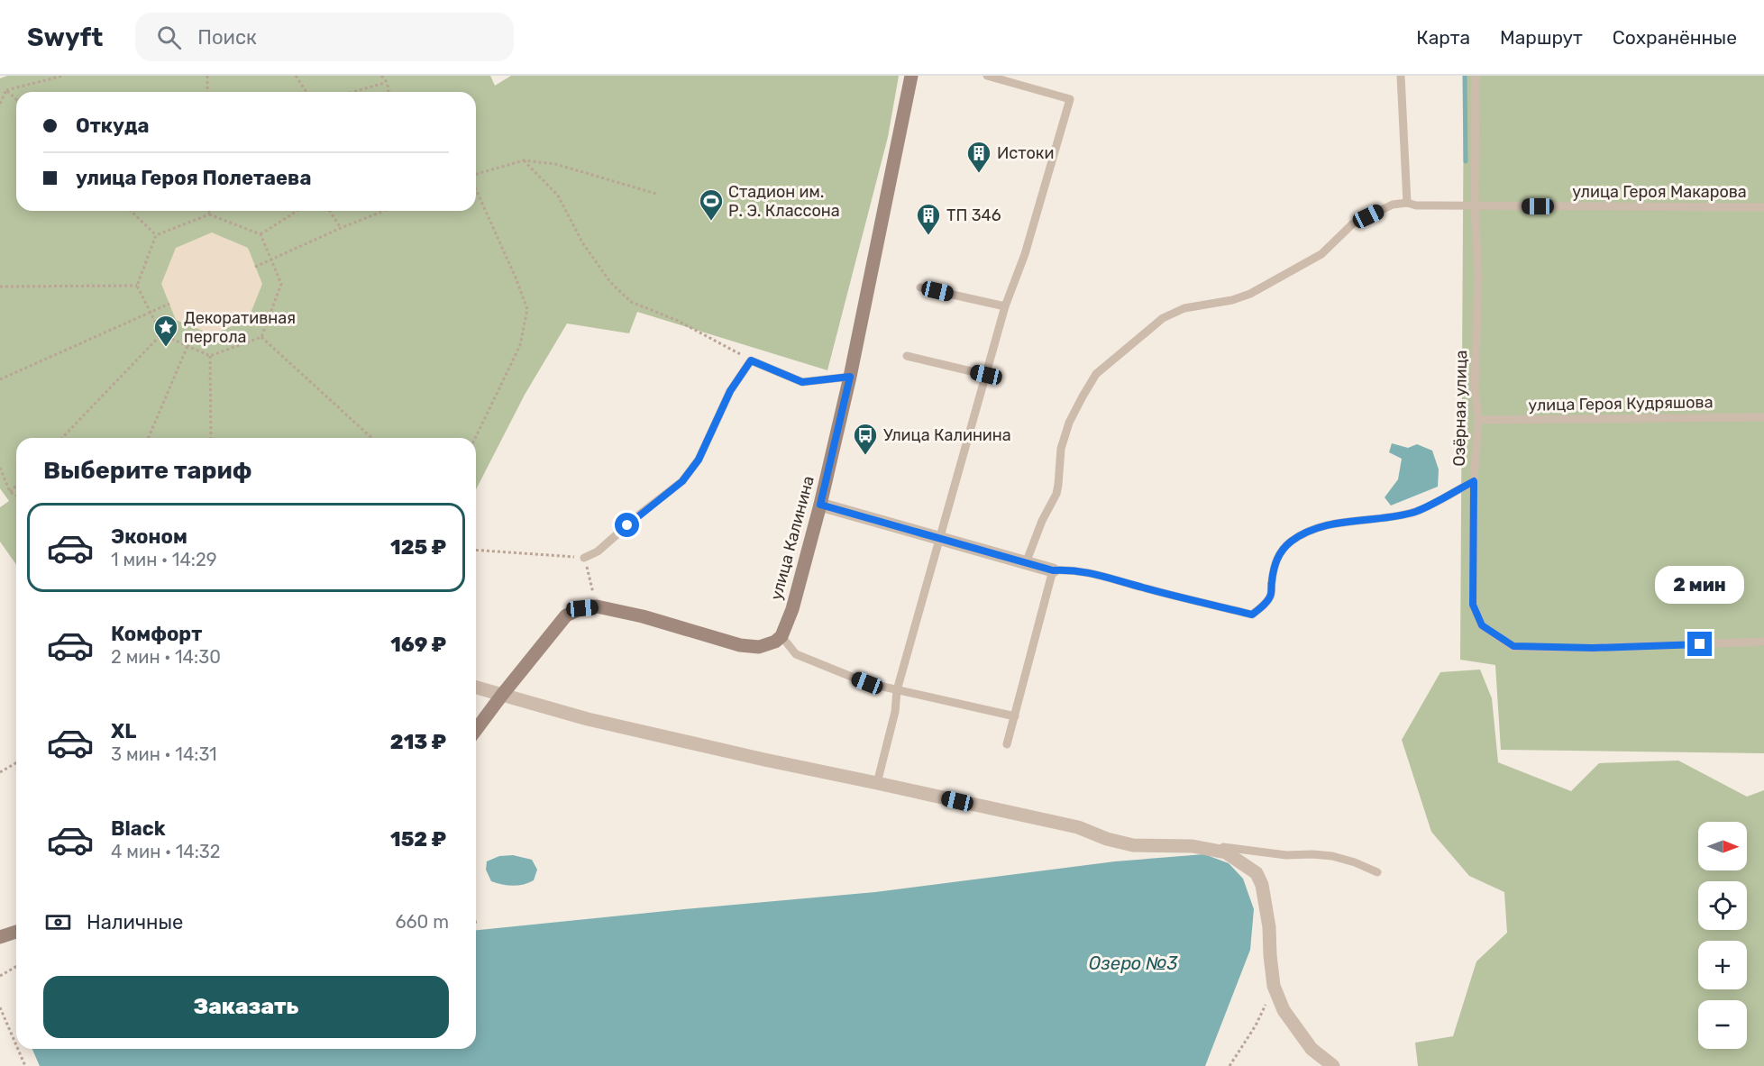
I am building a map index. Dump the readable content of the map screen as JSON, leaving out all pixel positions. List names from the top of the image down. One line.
{"streets":{"street":["улица Калинина"],"lane":["улица Героя Макарова","улица Героя Кудряшова","Озёрная улица"]},"crossings":[["улица Героя Макарова","Озёрная улица"],["улица Героя Кудряшова","Озёрная улица"]],"water":["Озеро №3"],"places":{"building":["Истоки","ТП 346"],"sports":["Стадион им. Р. Э. Классона"],"place":["Декоративная пергола"],"bus stop":["Улица Калинина"]},"north":"right","page":{"header":"Swyft","search":"Поиск","nav":["Карта","Маршрут","Сохранённые"],"banner":["Откуда","улица Героя Полетаева"],"heading":"Выберите тариф","list":[{"name":"Эконом","note":"1 мин · 14:29","value":"125 ₽"},{"name":"Комфорт","note":"2 мин · 14:30","value":"169 ₽"},{"name":"XL","note":"3 мин · 14:31","value":"213 ₽"},{"name":"Black","note":"4 мин · 14:32","value":"152 ₽"}],"bubble":"2 мин","map_buttons":["+","−"],"pay":["Наличные","660 m"],"buttons":"Заказать"}}
